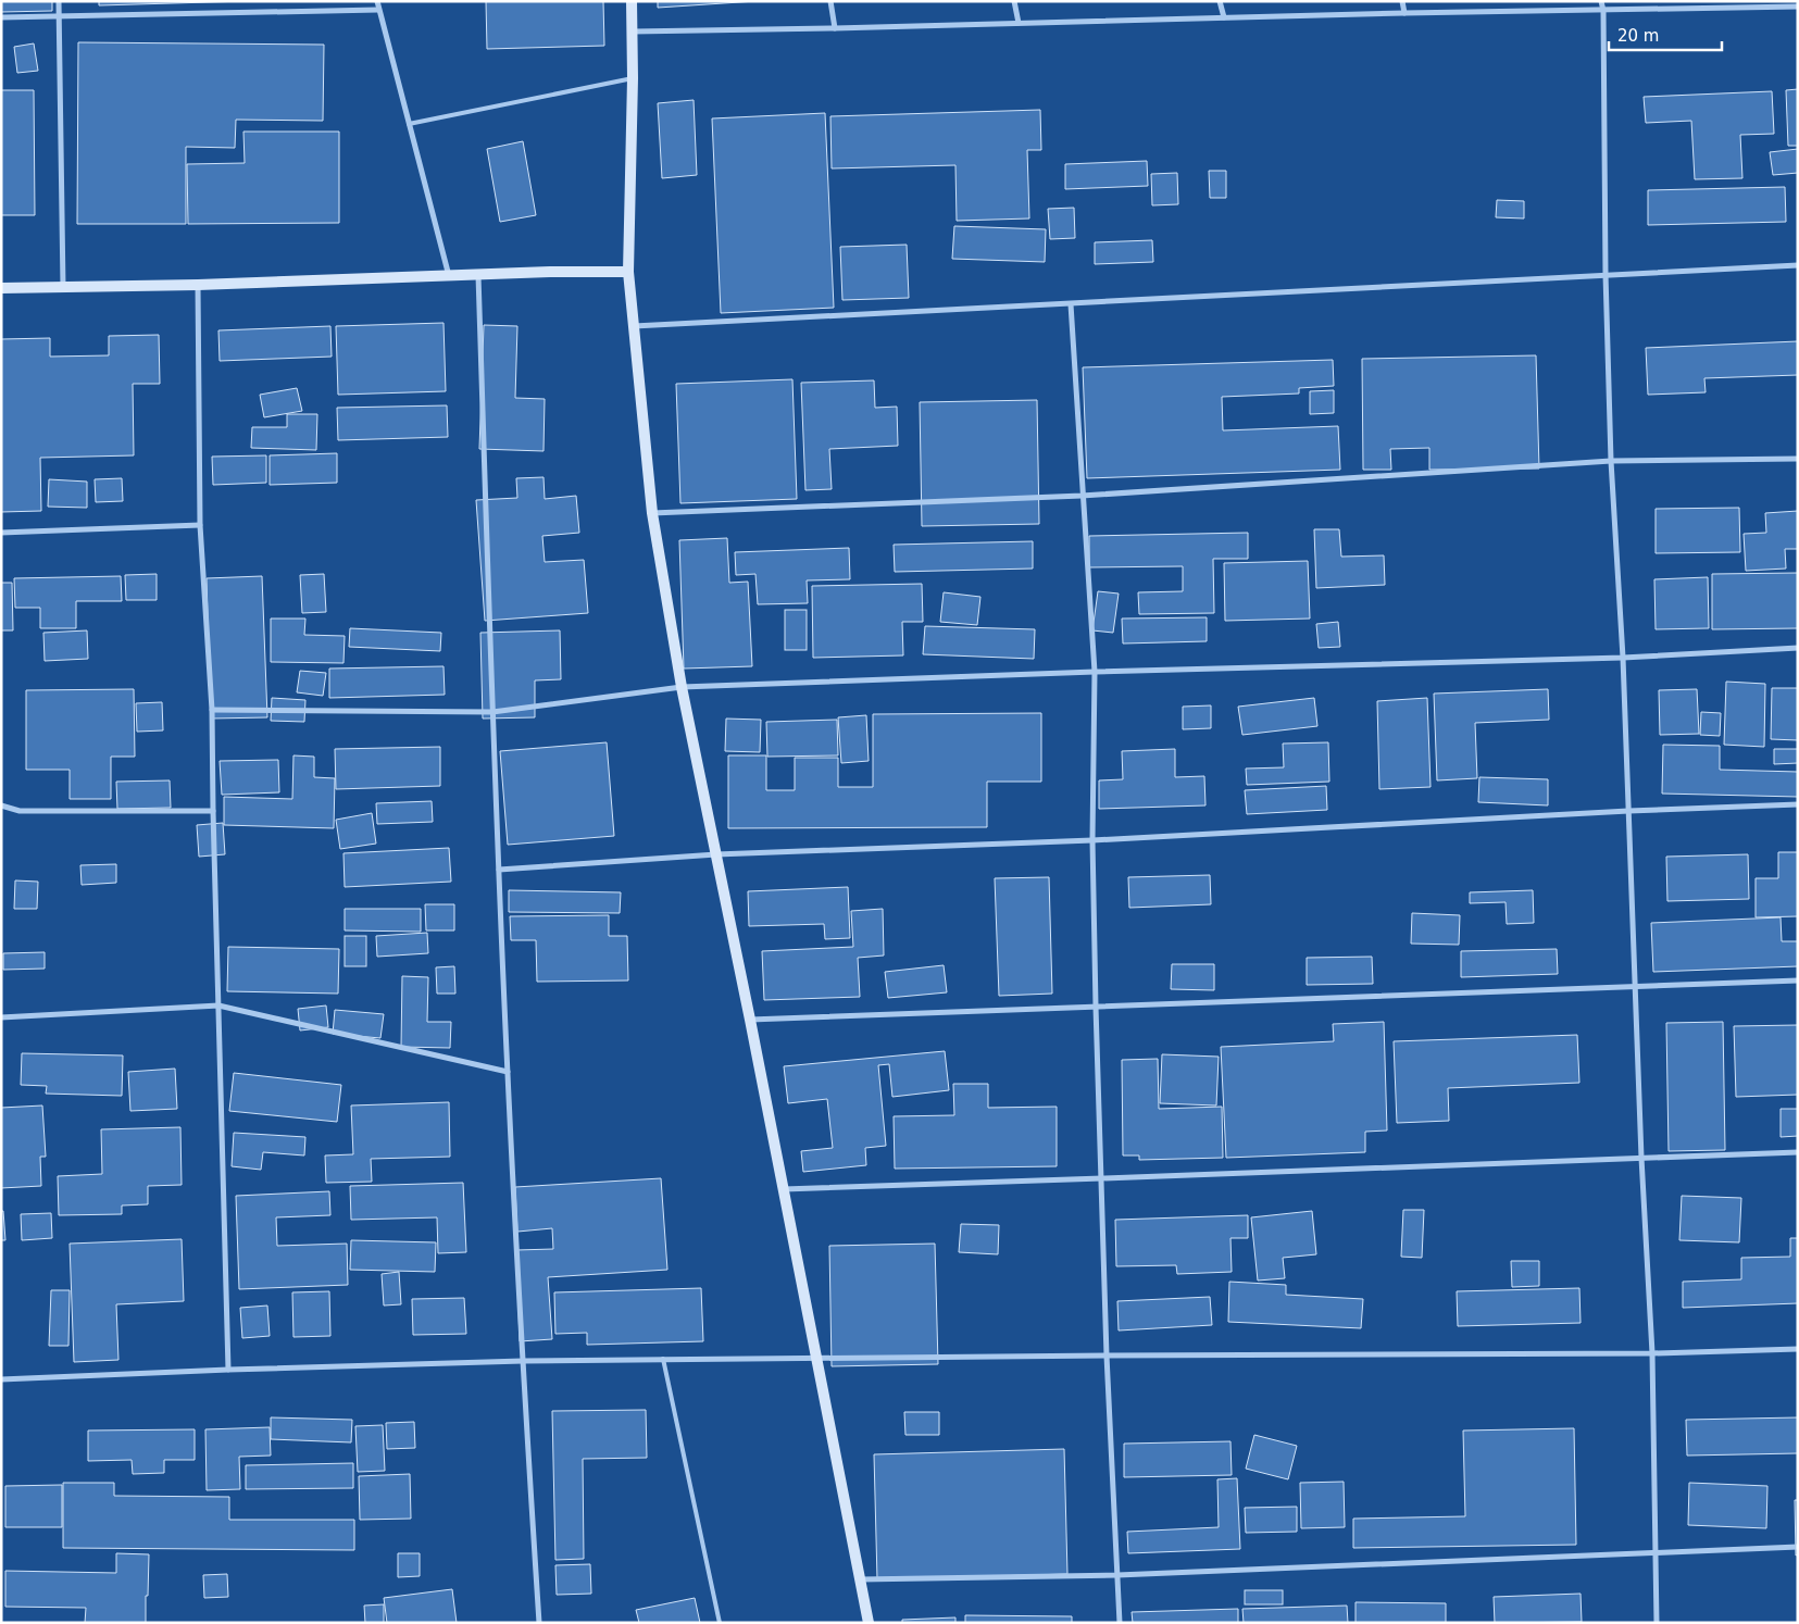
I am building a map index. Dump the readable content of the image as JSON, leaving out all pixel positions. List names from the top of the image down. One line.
{"scale_bar":"20 m"}
